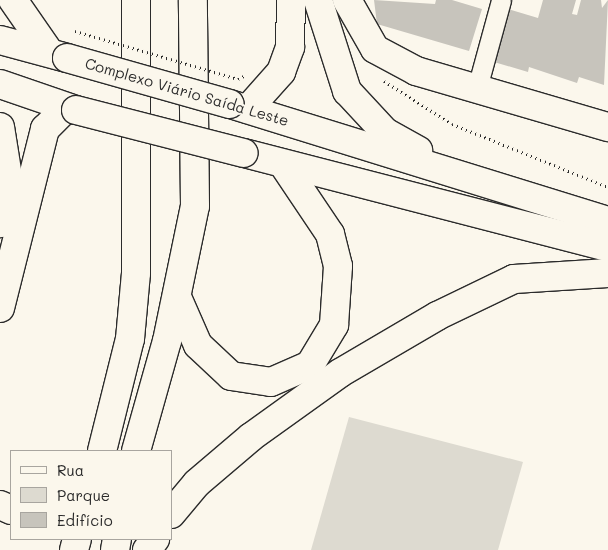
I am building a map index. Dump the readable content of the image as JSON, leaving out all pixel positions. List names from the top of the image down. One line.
{"streets":{"main road":["Complexo Viário Saída Leste"]},"legend":["Rua","Parque","Edifício"]}
